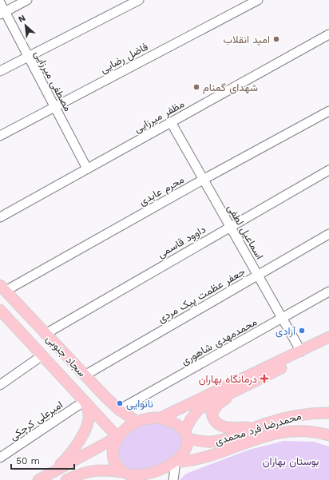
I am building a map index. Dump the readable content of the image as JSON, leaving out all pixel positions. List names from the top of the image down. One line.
{"streets":{"main road":["سجاد جنوبی","محمدرضا فرد محمدی"],"street":["فاضل رضایی","مصطفی میرزایی","مظفر میرزایی","محرم عابدی","اسماعیل لطفی","داوود قاسمی","جعفر عظمت پیک مردی","محمدمهدی شاهوری","امیرعلی کرچکی"]},"crossings":[["فاضل رضایی","مصطفی میرزایی"],["مصطفی میرزایی","مظفر میرزایی"],["مظفر میرزایی","اسماعیل لطفی"],["محرم عابدی","اسماعیل لطفی"],["محرم عابدی","سجاد جنوبی"],["اسماعیل لطفی","داوود قاسمی"],["اسماعیل لطفی","جعفر عظمت پیک مردی"],["اسماعیل لطفی","محمدمهدی شاهوری"],["داوود قاسمی","سجاد جنوبی"],["جعفر عظمت پیک مردی","سجاد جنوبی"],["محمدمهدی شاهوری","سجاد جنوبی"],["سجاد جنوبی","امیرعلی کرچکی"],["سجاد جنوبی","محمدرضا فرد محمدی"]],"parks":["بوستان بهاران"],"places":{"other":["امید انقلاب","شهدای گمنام","آزادی","نانوایی"],"health":["درمانگاه بهاران"]},"scale_bar":"50 m","north":"top left"}
